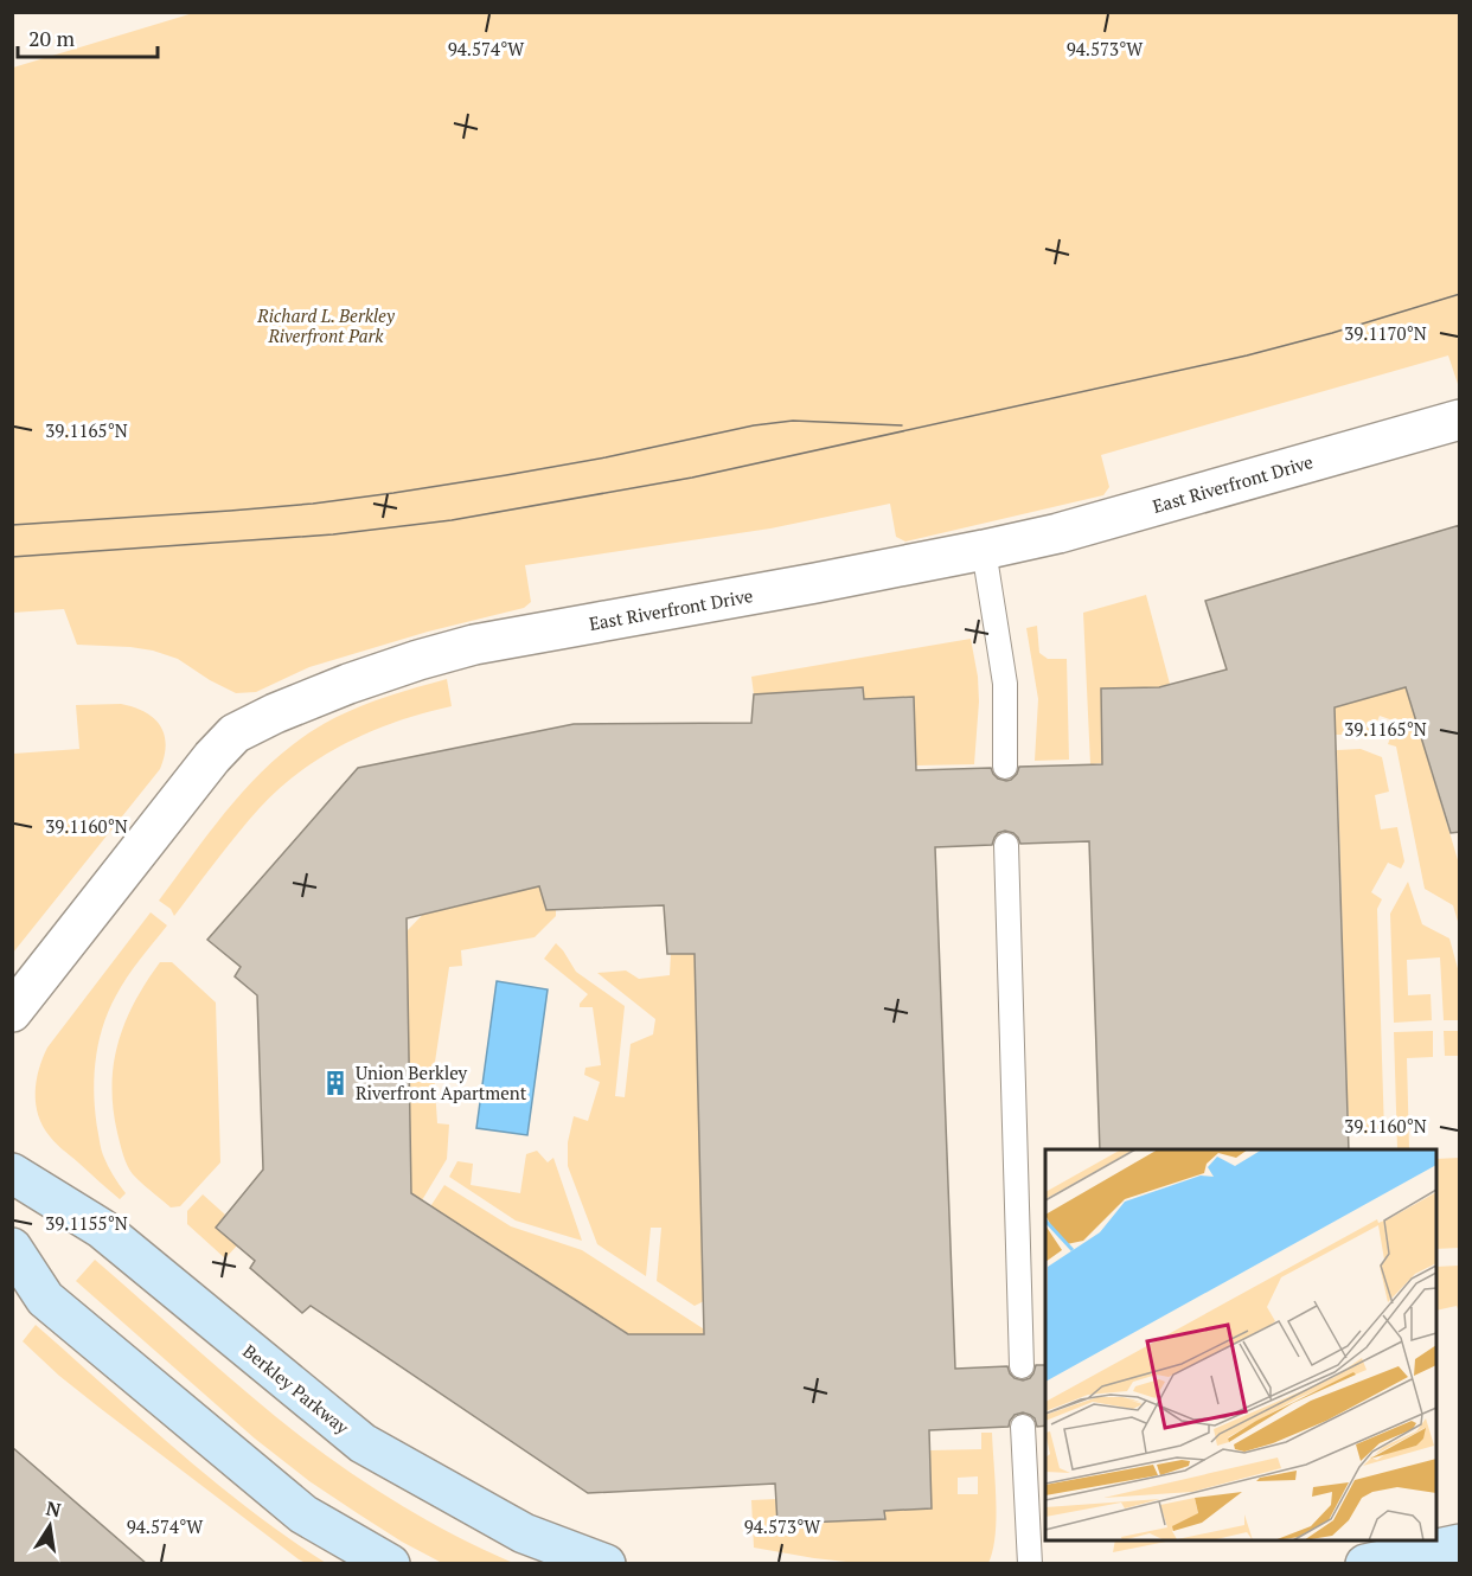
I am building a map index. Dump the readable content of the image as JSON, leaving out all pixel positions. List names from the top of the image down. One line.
{"streets":{"main road":["Berkley Parkway"],"street":["East Riverfront Drive"]},"parks":["Richard L. Berkley Riverfront Park"],"places":{"building":["Union Berkley Riverfront Apartment"]},"scale_bar":"20 m","north":"top","coordinates":["94.574°W","94.573°W","39.1170°N","39.1165°N","39.1160°N","39.1155°N"]}
